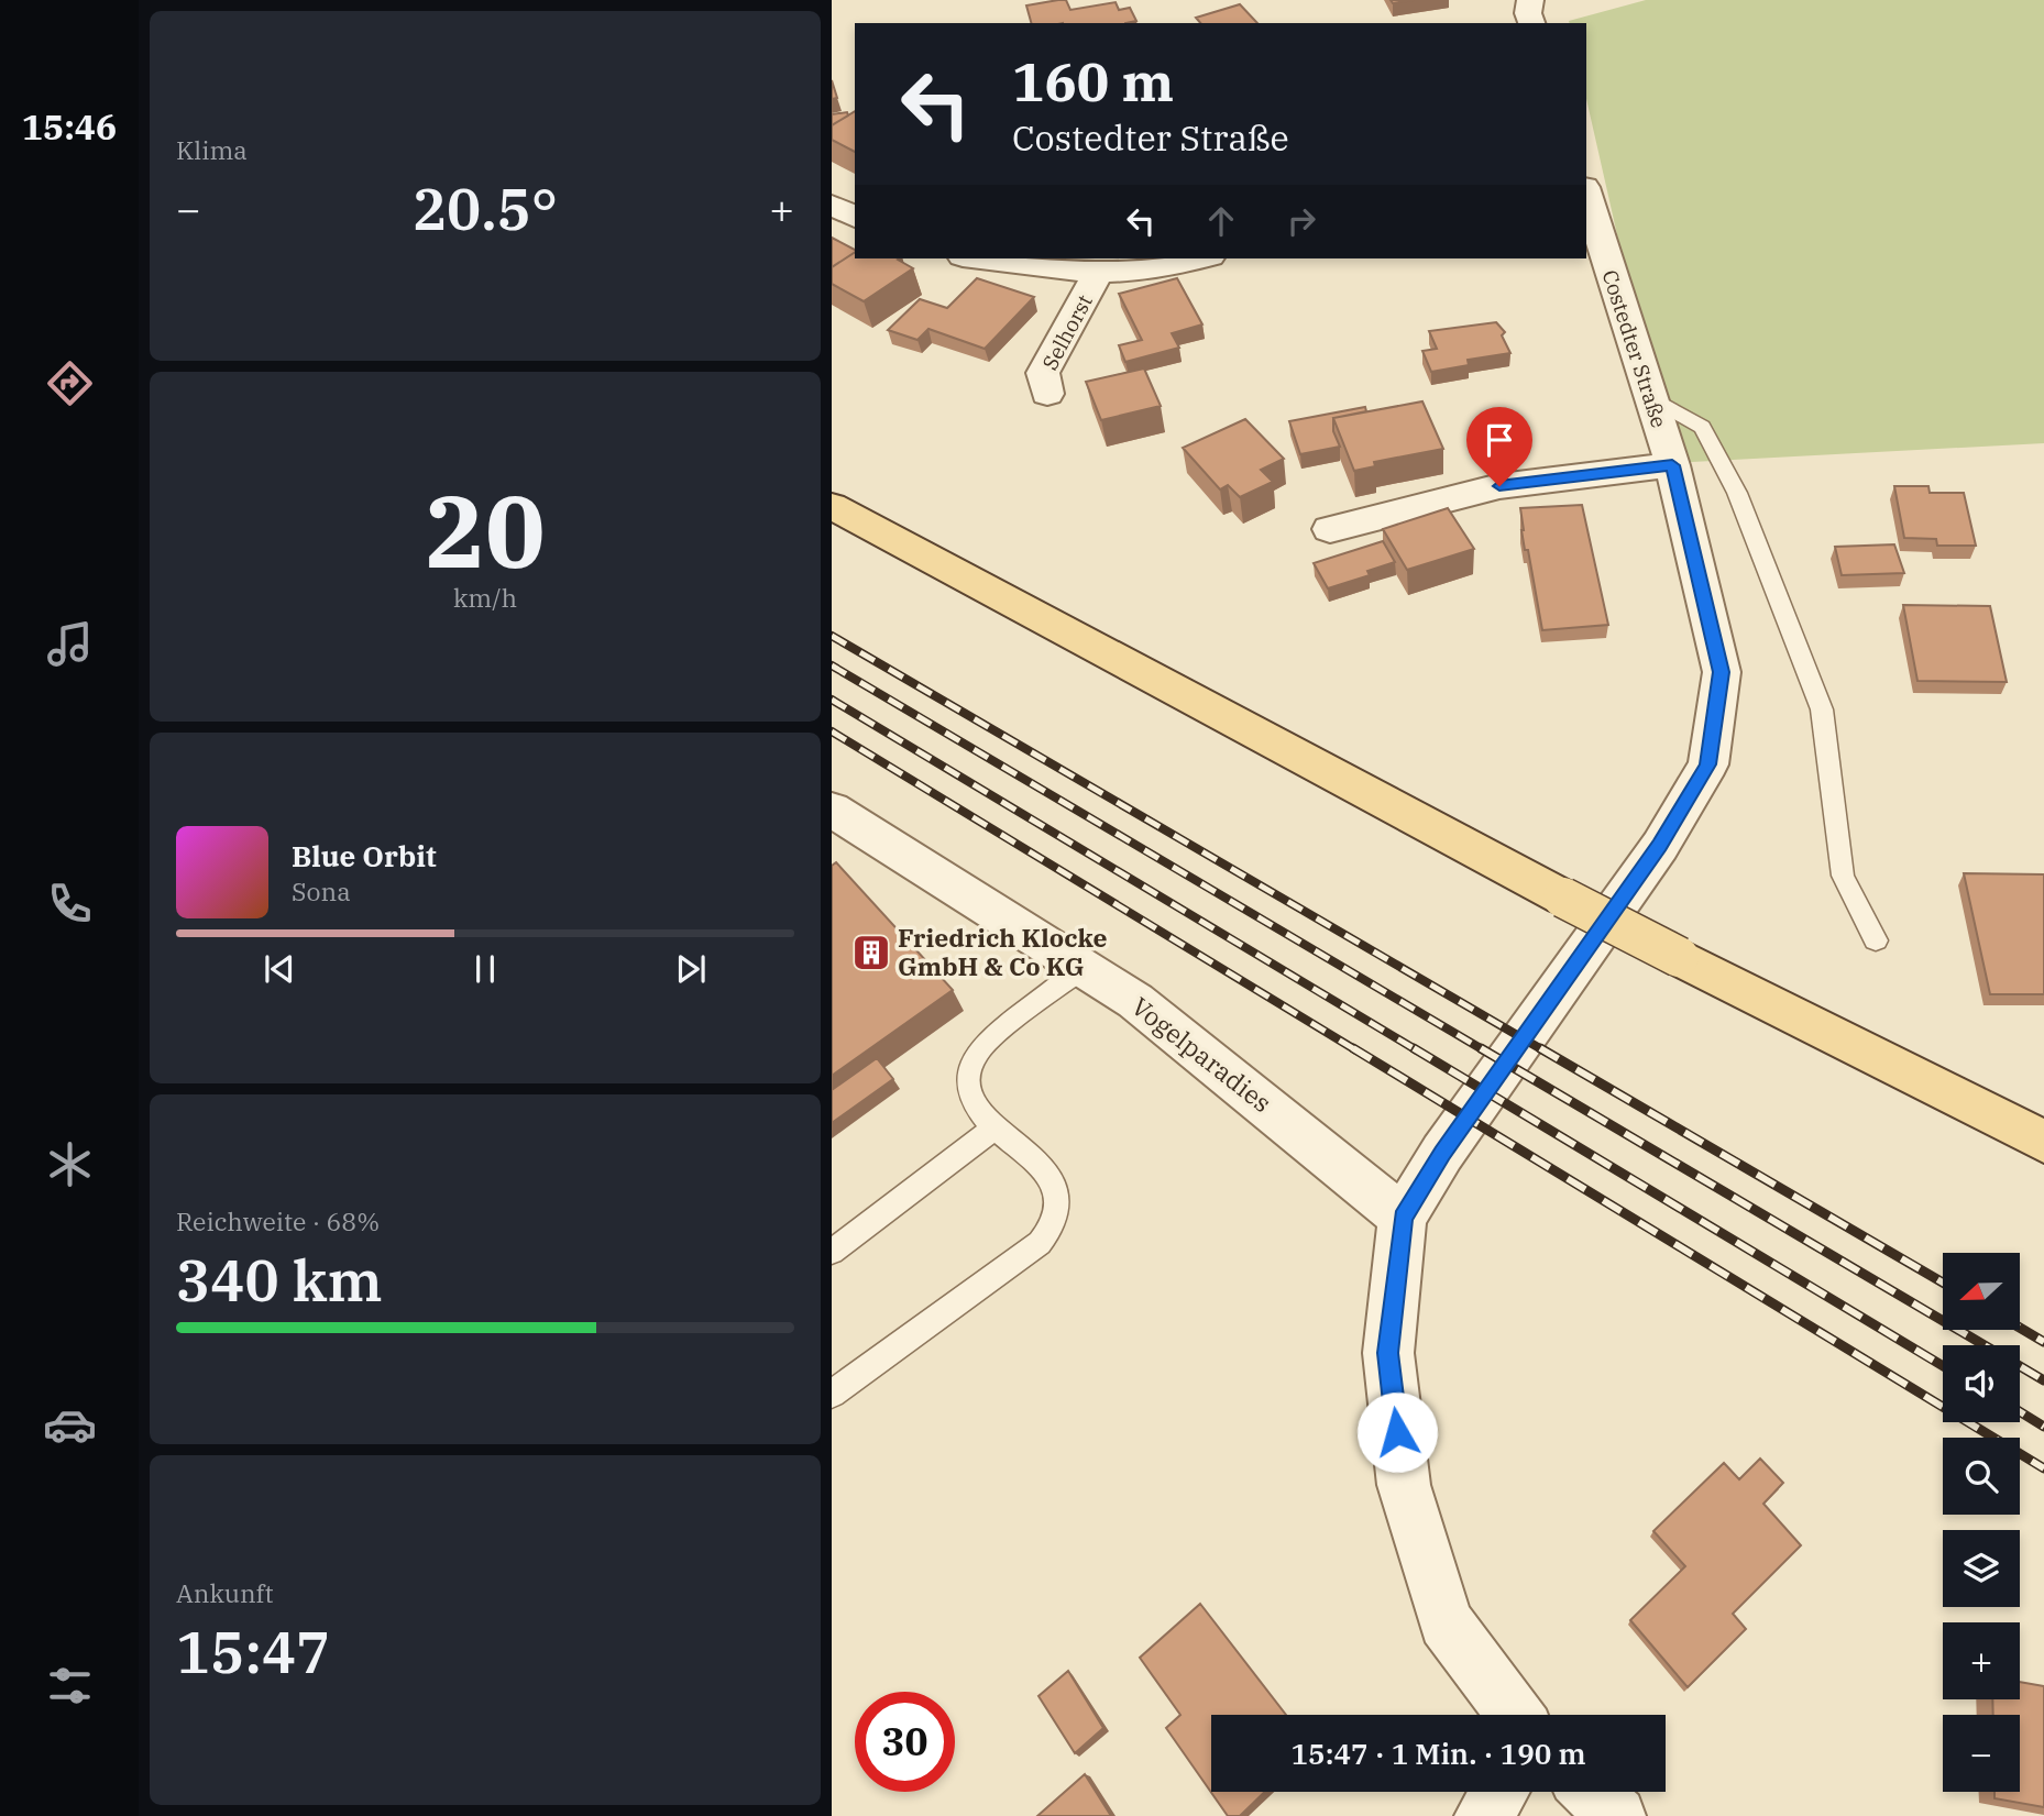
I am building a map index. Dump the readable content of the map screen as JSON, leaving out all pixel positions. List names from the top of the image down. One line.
{"streets":{"street":["Selhorst","Costedter Straße","Vogelparadies"]},"crossings":[["Costedter Straße","Vogelparadies"]],"places":{"building":["Friedrich Klocke GmbH & Co KG"]},"north":"left","page":{"tabs":"15:46","tile":["Klima",["20","km/h"],["Reichweite · 68%","340 km"],["Ankunft","15:47"]],"turn":["160 m","Costedter Straße"],"heat":["−","20.5°","+"],"song":["Blue Orbit","Sona"],"map_buttons":["+","−"],"limit":"30","trip":"15:47 · 1 Min. · 190 m"}}
